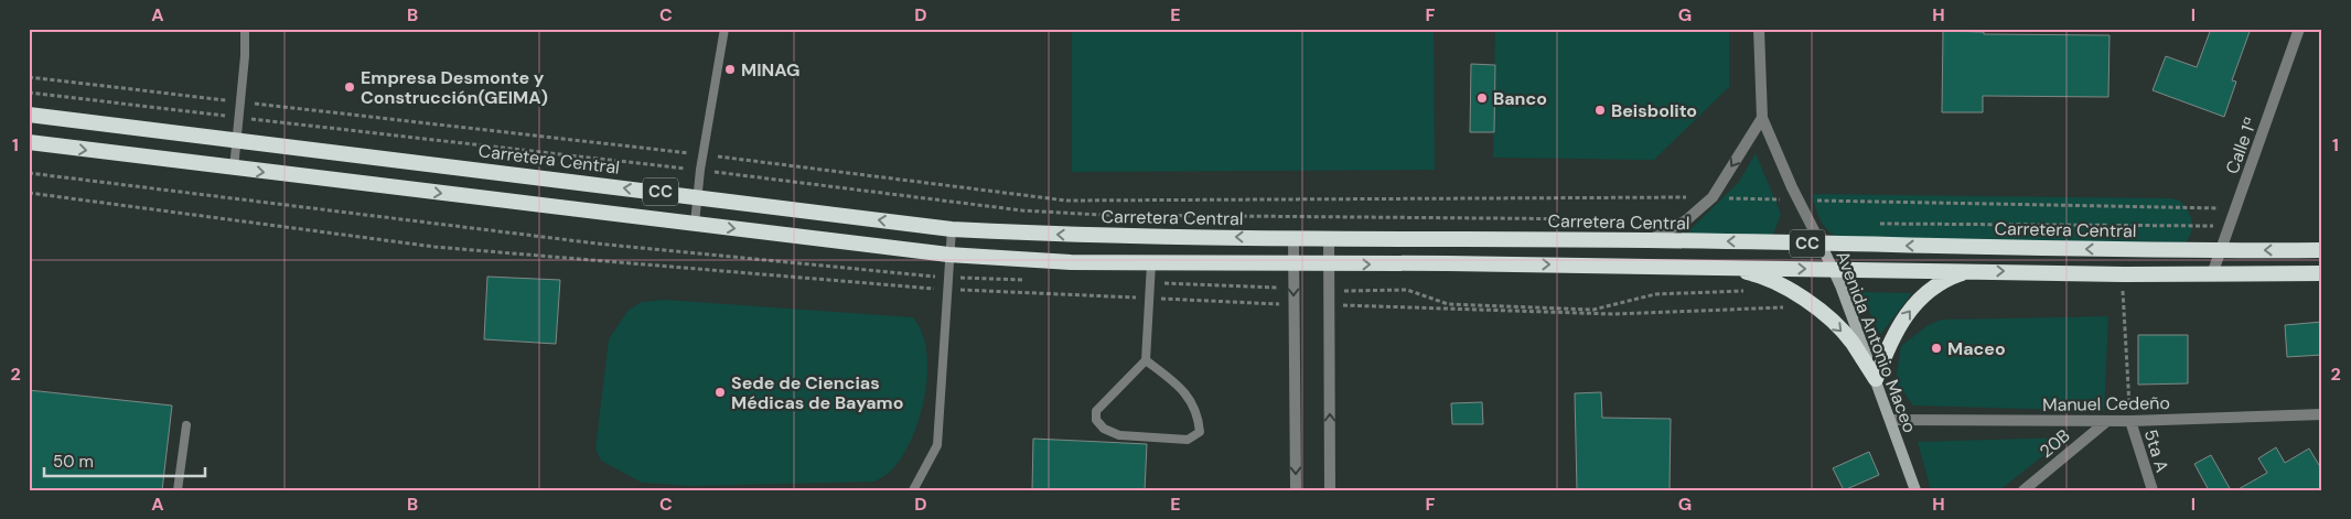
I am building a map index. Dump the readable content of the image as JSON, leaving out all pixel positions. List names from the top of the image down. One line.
{"streets":{"highway":["Carretera Central","CC"],"main road":["Avenida Antonio Maceo"],"street":["Calle 1ª","Manuel Cedeño","20B","5ta A"]},"crossings":[["Calle 1ª","Carretera Central"],["Calle 1ª","CC"],["Carretera Central","Avenida Antonio Maceo"],["CC","Avenida Antonio Maceo"],["Avenida Antonio Maceo","Manuel Cedeño"],["Manuel Cedeño","20B"],["Manuel Cedeño","5ta A"]],"places":["MINAG","Empresa Desmonte y Construcción(GElMA)","Banco","Beisbolito","Maceo","Sede de Ciencias Médicas de Bayamo"],"scale_bar":"50 m","grid":{"columns":["A","B","C","D","E","F","G","H","I"],"rows":["1","2"]}}
